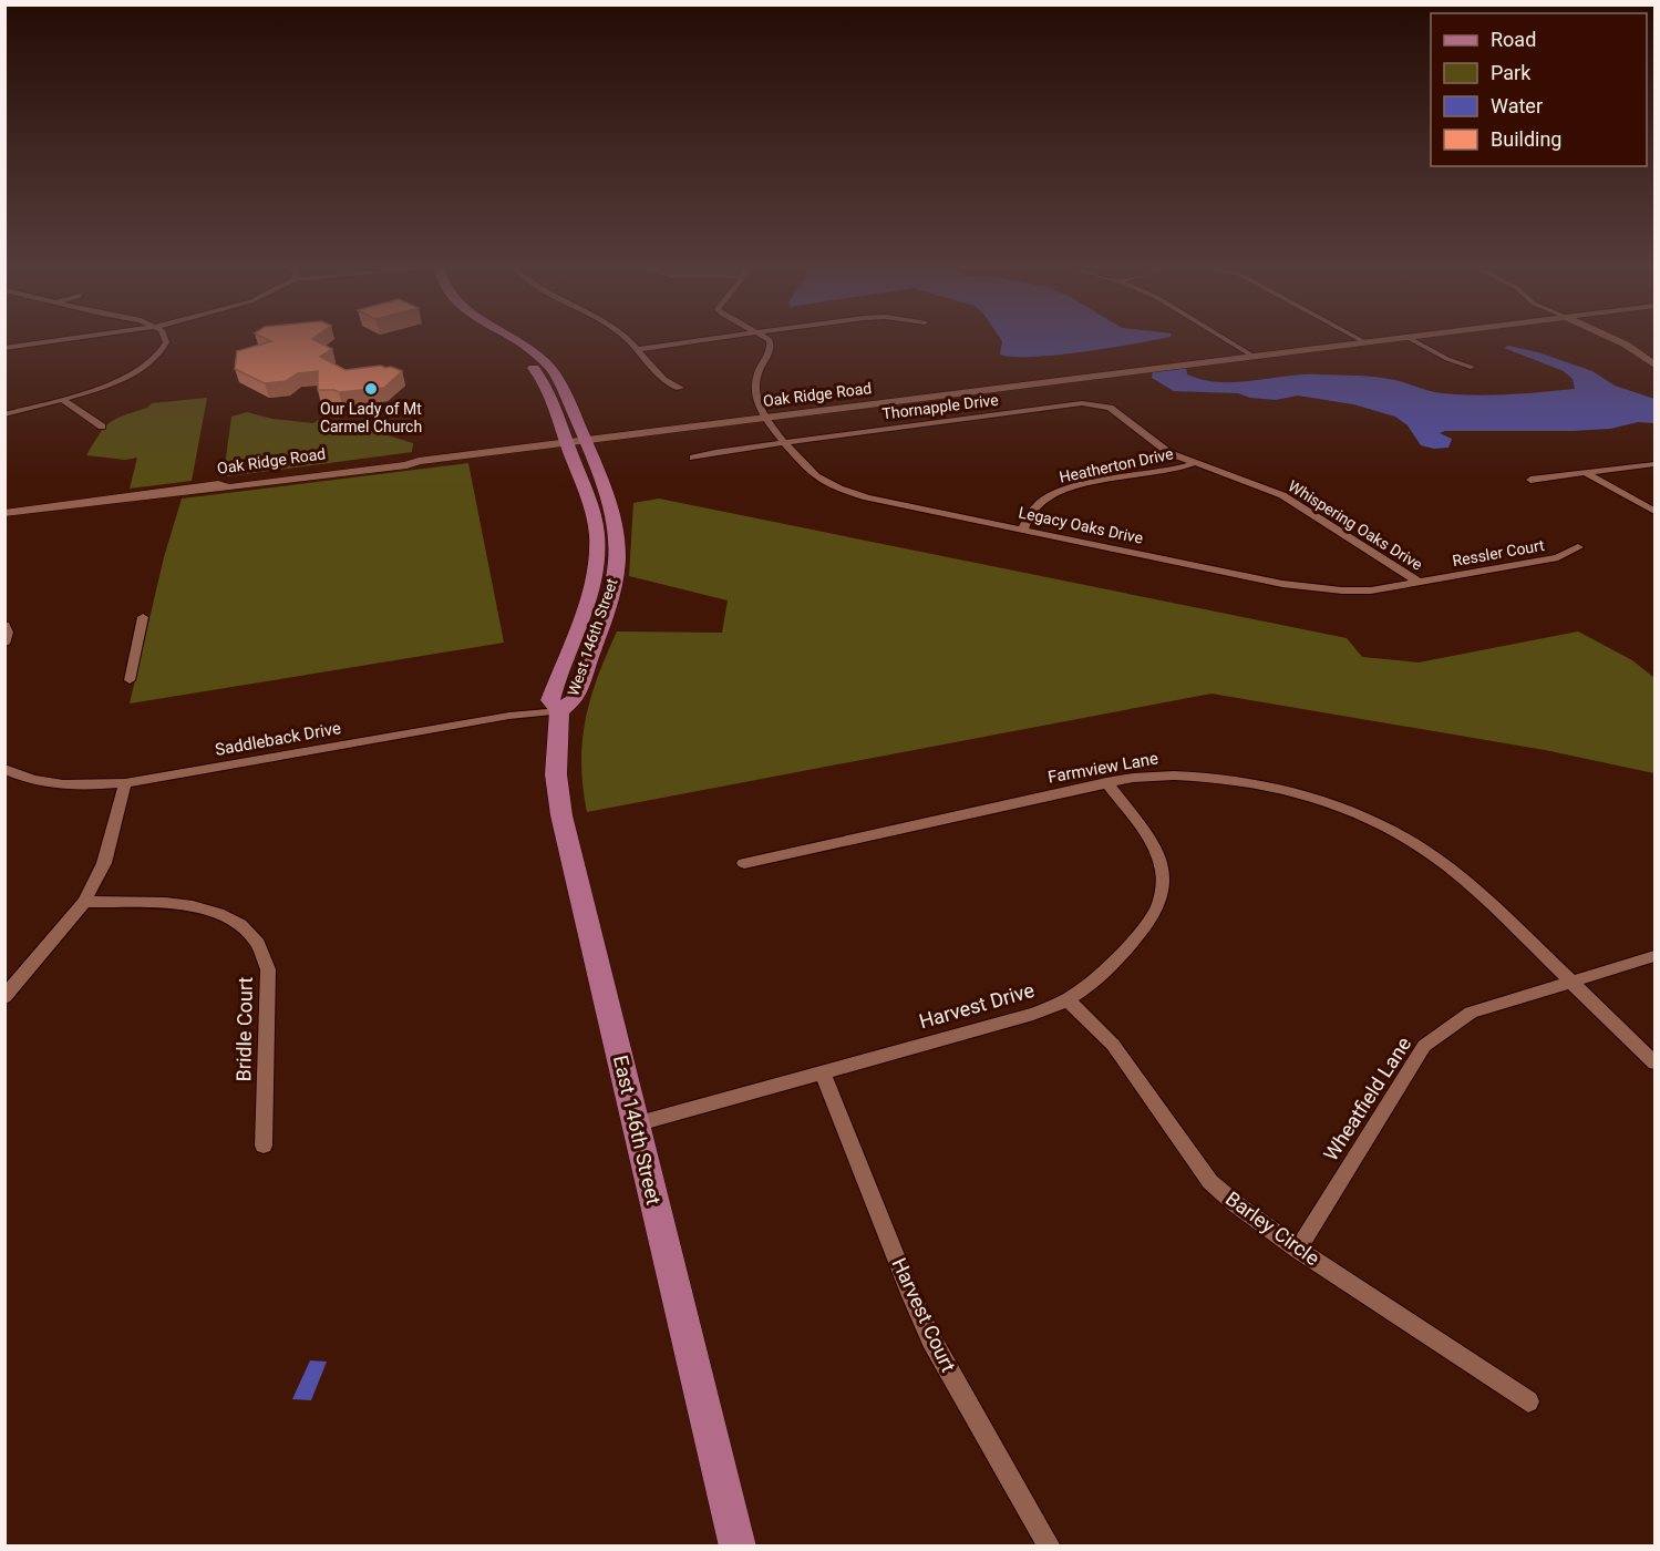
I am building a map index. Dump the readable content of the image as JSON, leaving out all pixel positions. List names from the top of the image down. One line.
{"streets":{"main road":["West 146th Street","East 146th Street"],"street":["Oak Ridge Road","Thornapple Drive","Heatherton Drive","Legacy Oaks Drive","Whispering Oaks Drive","Ressler Court","Saddleback Drive","Farmview Lane","Harvest Drive","Bridle Court","Wheatfield Lane","Barley Circle","Harvest Court"]},"crossings":[["Oak Ridge Road","Legacy Oaks Drive"],["Oak Ridge Road","West 146th Street"],["Thornapple Drive","Legacy Oaks Drive"],["Thornapple Drive","Whispering Oaks Drive"],["Heatherton Drive","Legacy Oaks Drive"],["Heatherton Drive","Whispering Oaks Drive"],["Legacy Oaks Drive","Whispering Oaks Drive"],["Legacy Oaks Drive","Ressler Court"],["Whispering Oaks Drive","Ressler Court"],["West 146th Street","Saddleback Drive"],["West 146th Street","East 146th Street"],["Saddleback Drive","East 146th Street"],["Farmview Lane","Harvest Drive"],["Farmview Lane","Wheatfield Lane"],["Harvest Drive","East 146th Street"],["Harvest Drive","Barley Circle"],["Harvest Drive","Harvest Court"],["Wheatfield Lane","Barley Circle"]],"places":["Our Lady of Mt Carmel Church"],"legend":["Road","Park","Water","Building"]}
